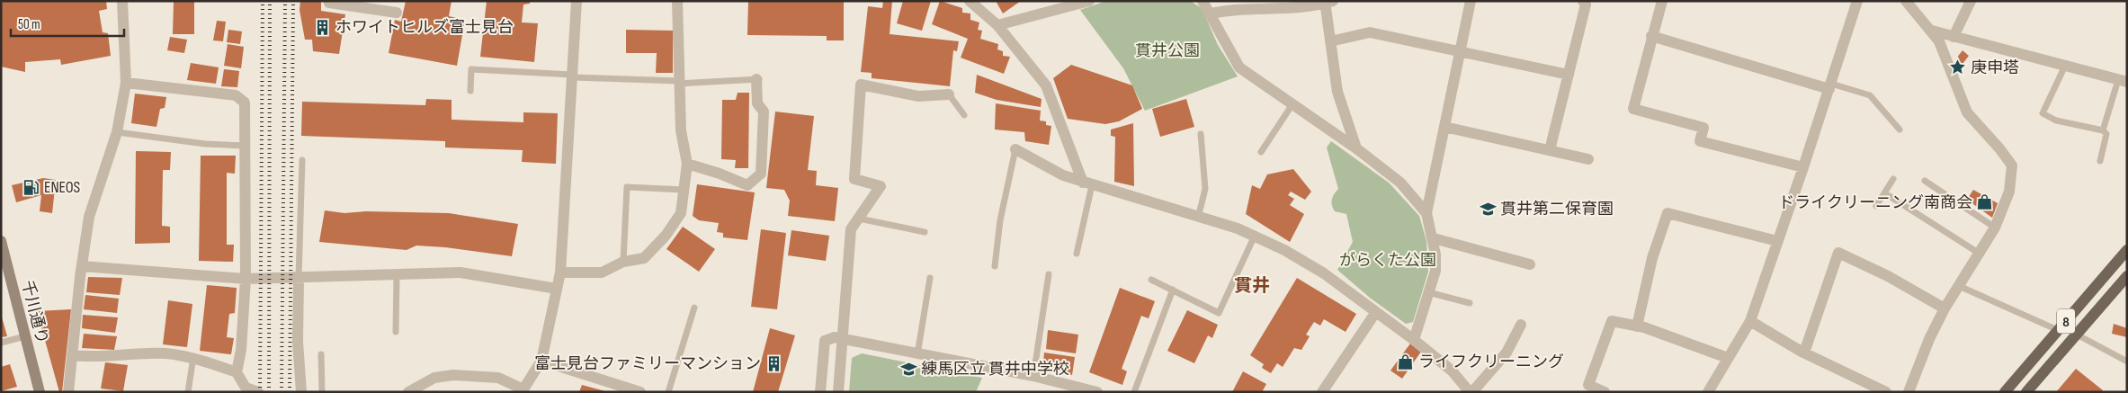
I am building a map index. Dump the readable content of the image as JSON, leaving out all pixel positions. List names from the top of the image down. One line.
{"streets":{"main road":["千川通り","8"]},"districts":["貫井"],"parks":["貫井公園","がらくた公園"],"places":{"building":["ホワイトヒルズ富士見台","富士見台ファミリーマンション"],"place":["庚申塔"],"fuel station":["ENEOS"],"shop":["ドライクリーニング南商会","ライフクリーニング"],"school or university":["貫井第二保育園","練馬区立 貫井中学校"]},"scale_bar":"50 m"}
